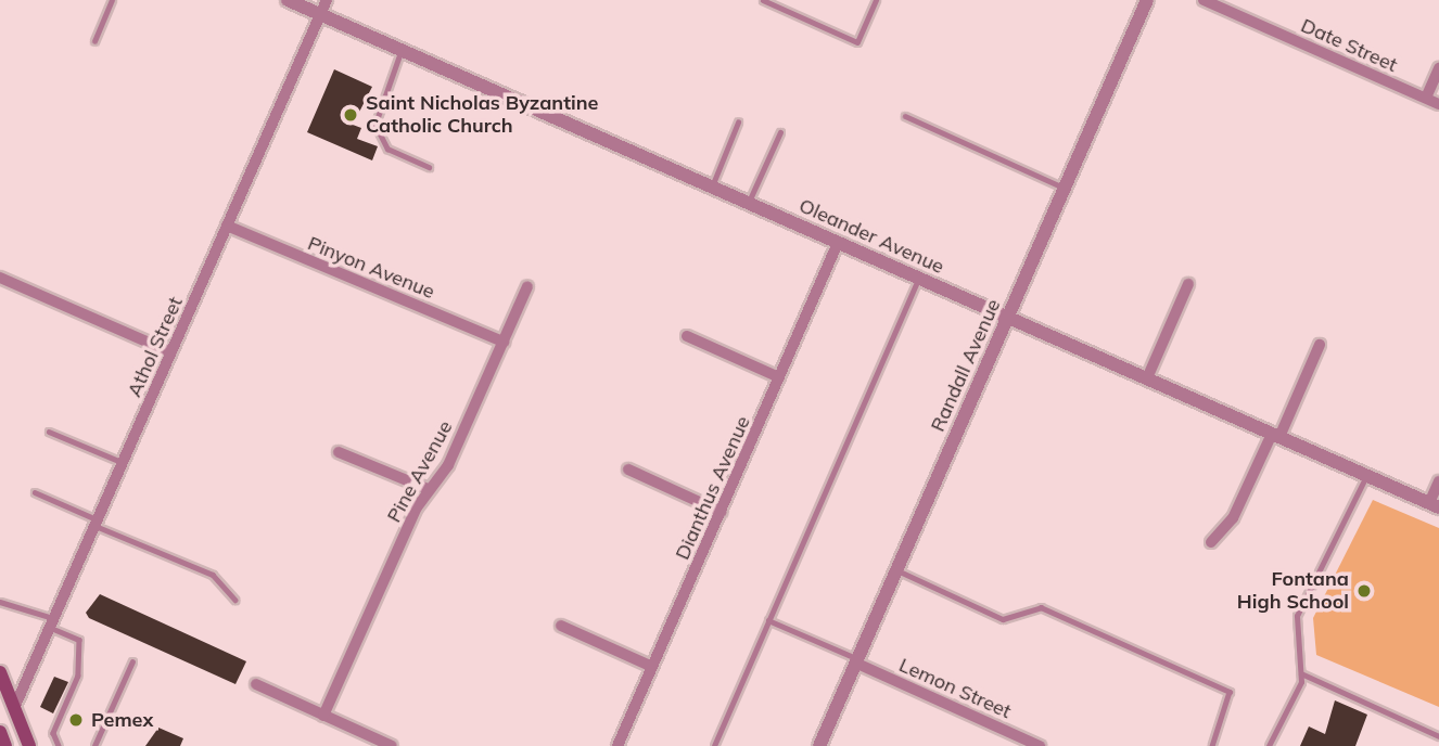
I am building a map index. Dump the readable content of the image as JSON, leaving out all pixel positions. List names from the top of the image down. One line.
{"streets":{"street":["Date Street","Oleander Avenue","Pinyon Avenue","Athol Street","Randall Avenue","Pine Avenue","Dianthus Avenue","Lemon Street"]},"crossings":[["Oleander Avenue","Athol Street"],["Oleander Avenue","Randall Avenue"],["Oleander Avenue","Dianthus Avenue"],["Pinyon Avenue","Athol Street"],["Pinyon Avenue","Pine Avenue"],["Randall Avenue","Lemon Street"]],"places":["Saint Nicholas Byzantine Catholic Church","Fontana High School","Pemex"]}
